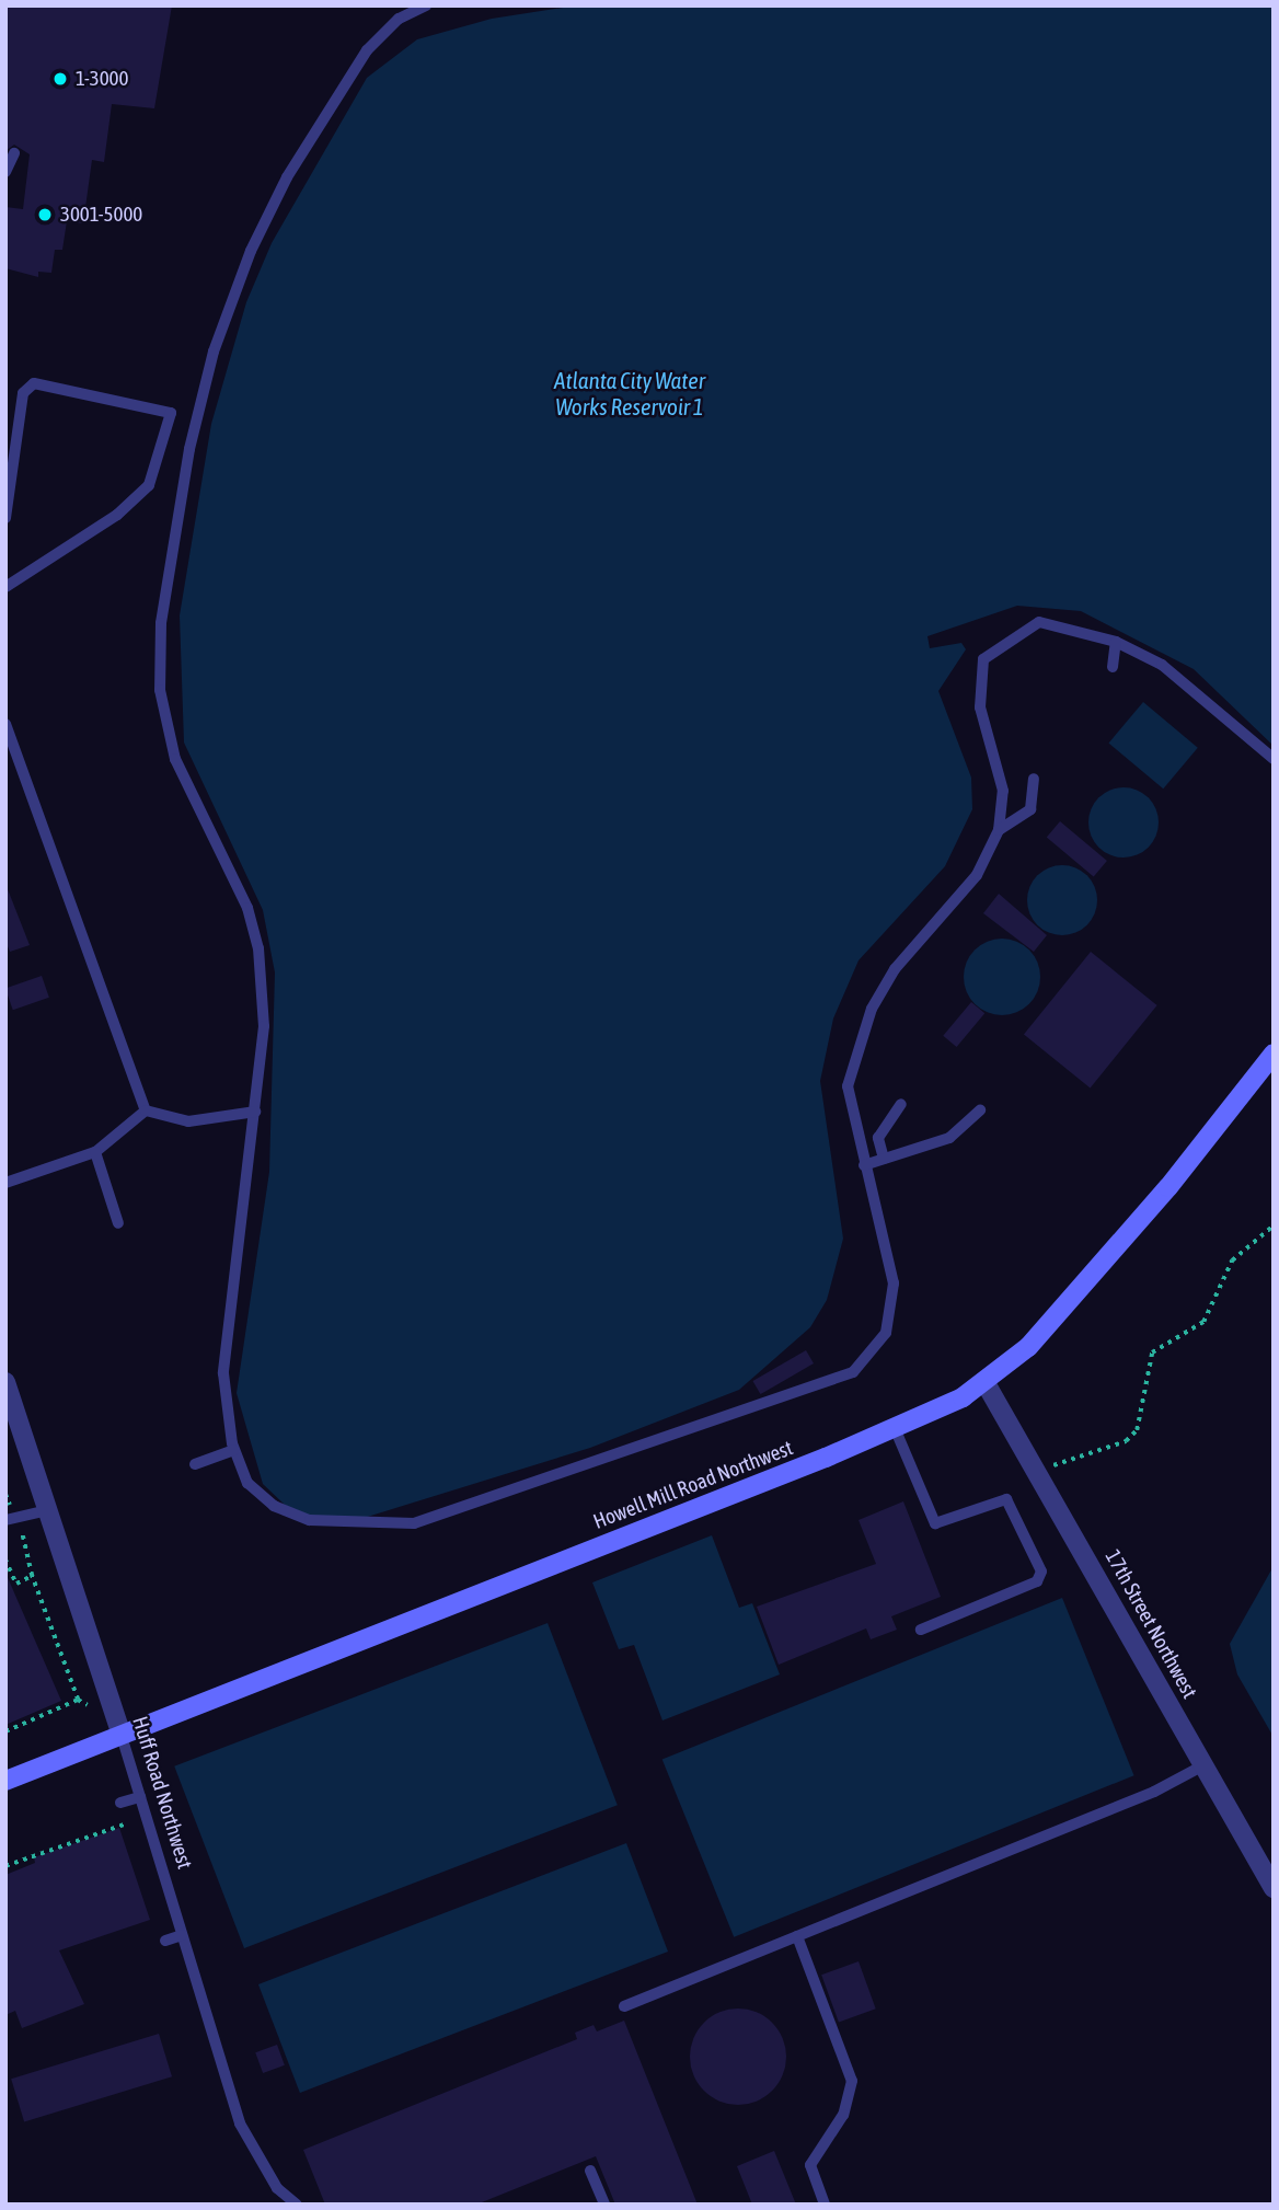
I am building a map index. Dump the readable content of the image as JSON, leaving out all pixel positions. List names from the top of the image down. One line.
{"streets":{"main road":["Howell Mill Road Northwest"],"street":["17th Street Northwest","Huff Road Northwest"]},"crossings":[["Howell Mill Road Northwest","17th Street Northwest"],["Howell Mill Road Northwest","Huff Road Northwest"]],"water":["Atlanta City Water Works Reservoir 1"],"places":["1-3000","3001-5000"]}
